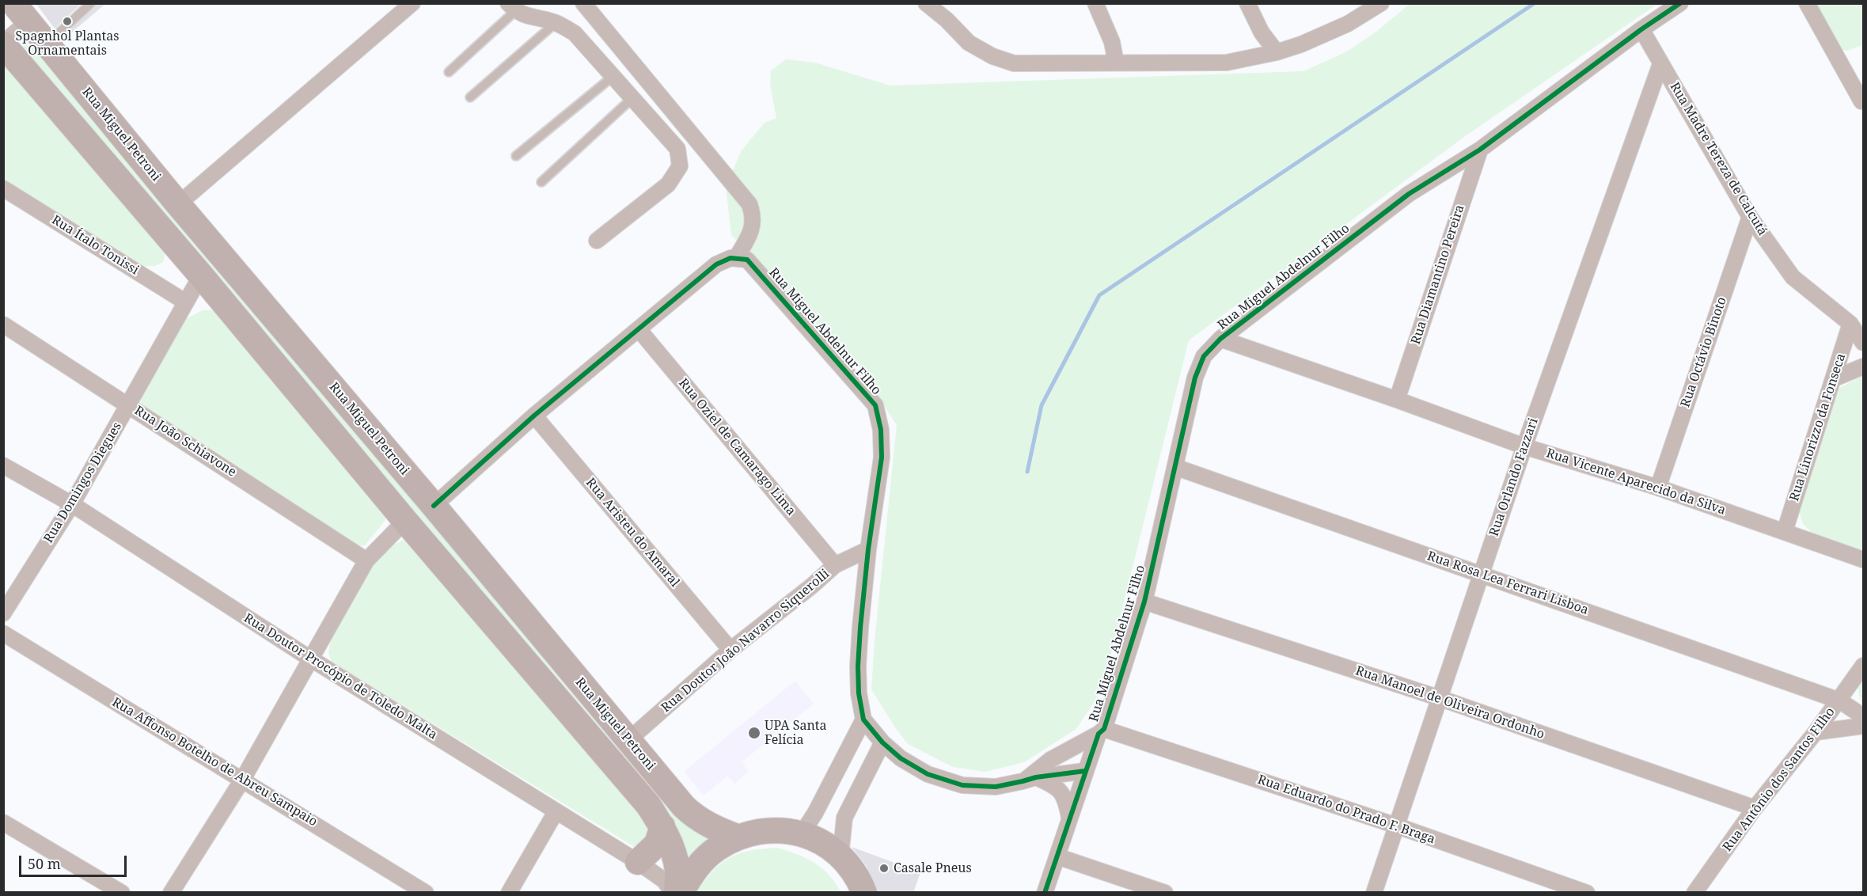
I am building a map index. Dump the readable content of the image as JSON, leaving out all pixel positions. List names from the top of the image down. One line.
{"streets":{"main road":["Rua Miguel Petroni"],"street":["Rua Madre Tereza de Calcutá","Rua Ítalo Tonissi","Rua Diamantino Pereira","Rua Miguel Abdelnur Filho","Rua Octávio Binoto","Rua Linorizzo da Fonseca","Rua João Schiavone","Rua Oziel de Camarago Lima","Rua Orlando Fazzari","Rua Vicente Aparecido da Silva","Rua Domingos Diegues","Rua Aristeu do Amaral","Rua Rosa Lea Ferrari Lisboa","Rua Doutor João Navarro Siquerolli","Rua Doutor Procópio de Toledo Malta","Rua Manoel de Oliveira Ordonho","Rua Affonso Botelho de Abreu Sampaio","Rua Antônio dos Santos Filho","Rua Eduardo do Prado F. Braga"]},"crossings":[["Rua Miguel Petroni","Rua Domingos Diegues"],["Rua Miguel Petroni","Rua Doutor João Navarro Siquerolli"],["Rua Madre Tereza de Calcutá","Rua Miguel Abdelnur Filho"],["Rua Madre Tereza de Calcutá","Rua Octávio Binoto"],["Rua Madre Tereza de Calcutá","Rua Linorizzo da Fonseca"],["Rua Madre Tereza de Calcutá","Rua Orlando Fazzari"],["Rua Ítalo Tonissi","Rua Domingos Diegues"],["Rua Diamantino Pereira","Rua Miguel Abdelnur Filho"],["Rua Diamantino Pereira","Rua Vicente Aparecido da Silva"],["Rua Miguel Abdelnur Filho","Rua Vicente Aparecido da Silva"],["Rua Miguel Abdelnur Filho","Rua Rosa Lea Ferrari Lisboa"],["Rua Miguel Abdelnur Filho","Rua Doutor João Navarro Siquerolli"],["Rua Miguel Abdelnur Filho","Rua Manoel de Oliveira Ordonho"],["Rua Miguel Abdelnur Filho","Rua Eduardo do Prado F. Braga"],["Rua Octávio Binoto","Rua Vicente Aparecido da Silva"],["Rua Linorizzo da Fonseca","Rua Vicente Aparecido da Silva"],["Rua João Schiavone","Rua Domingos Diegues"],["Rua Oziel de Camarago Lima","Rua Doutor João Navarro Siquerolli"],["Rua Orlando Fazzari","Rua Vicente Aparecido da Silva"],["Rua Orlando Fazzari","Rua Rosa Lea Ferrari Lisboa"],["Rua Orlando Fazzari","Rua Manoel de Oliveira Ordonho"],["Rua Orlando Fazzari","Rua Eduardo do Prado F. Braga"],["Rua Domingos Diegues","Rua Doutor Procópio de Toledo Malta"],["Rua Aristeu do Amaral","Rua Doutor João Navarro Siquerolli"],["Rua Rosa Lea Ferrari Lisboa","Rua Antônio dos Santos Filho"],["Rua Manoel de Oliveira Ordonho","Rua Antônio dos Santos Filho"]],"places":["Spagnhol Plantas Ornamentais","UPA Santa Felícia","Casale Pneus"],"scale_bar":"50 m"}
